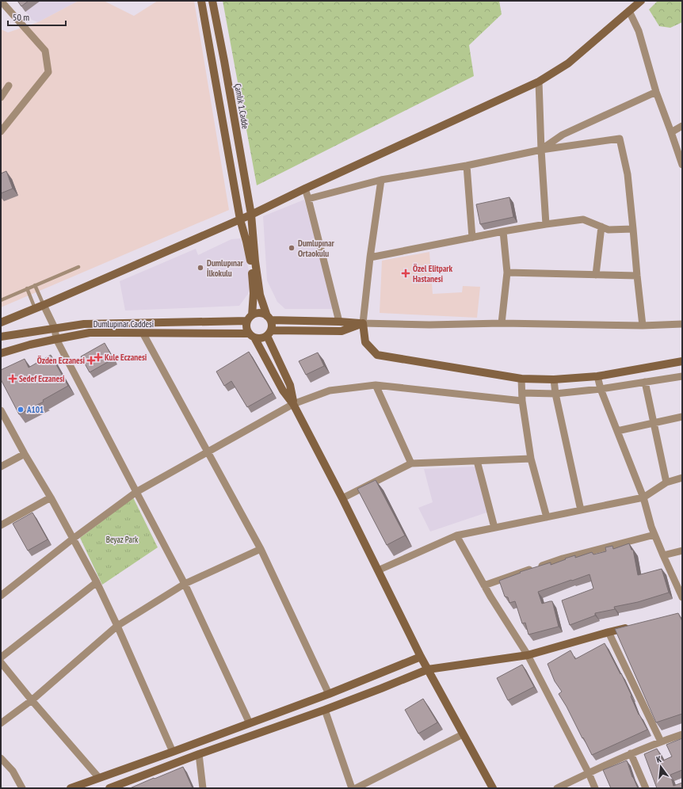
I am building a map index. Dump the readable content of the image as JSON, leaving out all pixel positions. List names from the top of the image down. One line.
{"streets":{"street":["Çamlık 1.Cadde","Dumlupınar Caddesi"]},"crossings":[["Çamlık 1.Cadde","Dumlupınar Caddesi"]],"parks":["Beyaz Park"],"places":{"other":["Dumlupınar Ortaokulu","Dumlupınar İlkokulu","A101"],"health":["Özel Elitpark Hastanesi","Kule Eczanesi","Özden Eczanesi","Sedef Eczanesi"]},"scale_bar":"50 m","north":"top"}
